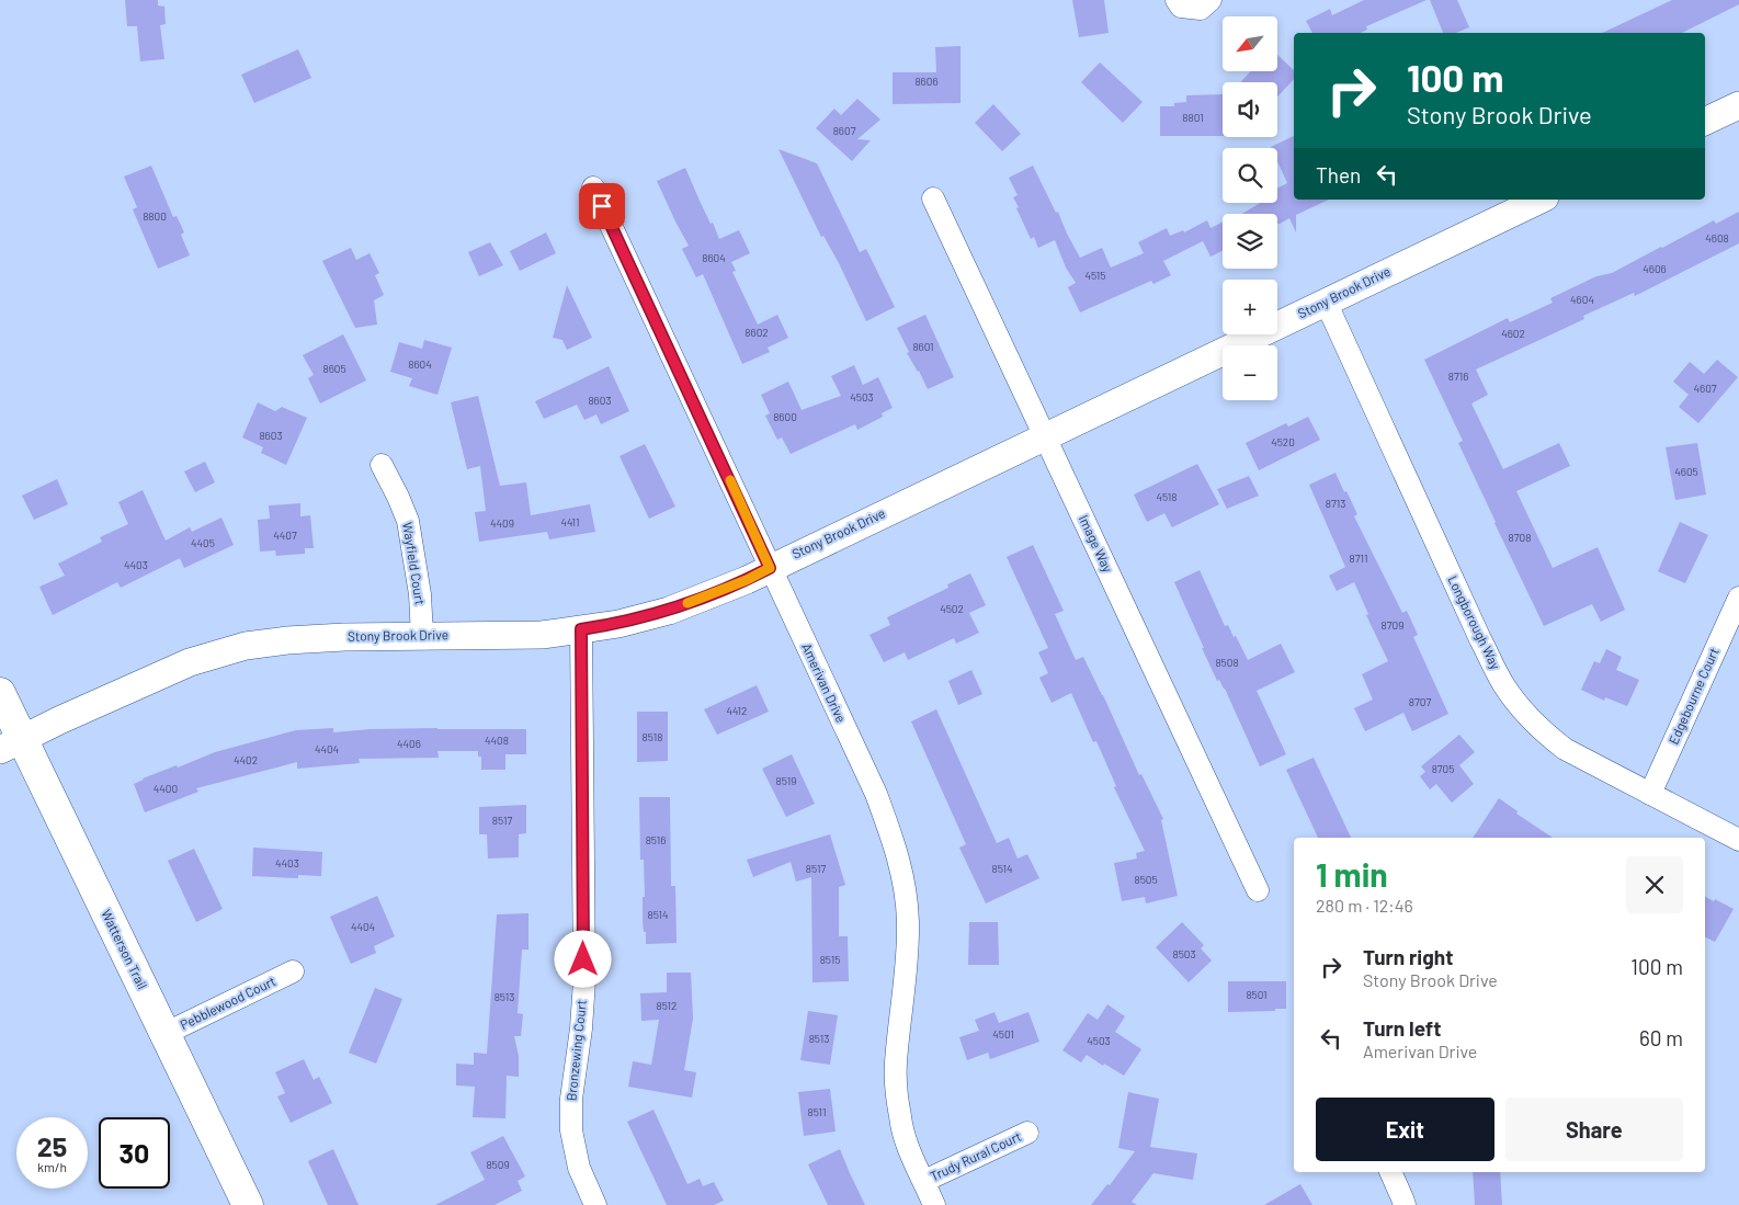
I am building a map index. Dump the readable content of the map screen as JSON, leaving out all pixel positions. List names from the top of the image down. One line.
{"streets":{"main road":["Watterson Trail"],"street":["Stony Brook Drive","Image Way","Wayfield Court","Longborough Way","Amerivan Drive","Edgebourne Court","Pebblewood Court","Bronzewing Court","Trudy Rural Court"]},"crossings":[["Stony Brook Drive","Image Way"],["Stony Brook Drive","Wayfield Court"],["Stony Brook Drive","Longborough Way"],["Stony Brook Drive","Amerivan Drive"],["Stony Brook Drive","Watterson Trail"],["Stony Brook Drive","Bronzewing Court"],["Longborough Way","Edgebourne Court"],["Amerivan Drive","Trudy Rural Court"],["Watterson Trail","Pebblewood Court"]],"house_numbers":["8606","8801","8607","8800","4608","8604","4606","4515","4604","8602","4602","8601","8604","8605","8716","4607","4503","8603","8600","8603","4520","4605","4518","8713","4411","4409","4407","8708","4405","8711","4403","4502","8709","8508","8707","4412","8518","4408","4406","4404","4402","8705","8519","4400","8517","8516","4403","8517","8514","8505","8514","4404","8503","8515","8501","8513","8512","4501","8513","4503","8511","8509"],"north":"bottom left","page":{"map_buttons":["+","−"],"turn":["100 m","Stony Brook Drive"],"then":"Then","heading":["1 min","280 m · 12:46"],"list":[{"name":"Turn right","note":"Stony Brook Drive","value":"100 m"},{"name":"Turn left","note":"Amerivan Drive","value":"60 m"}],"buttons":["Exit","Share"],"speed":"25 km/h","limit":"30"}}
